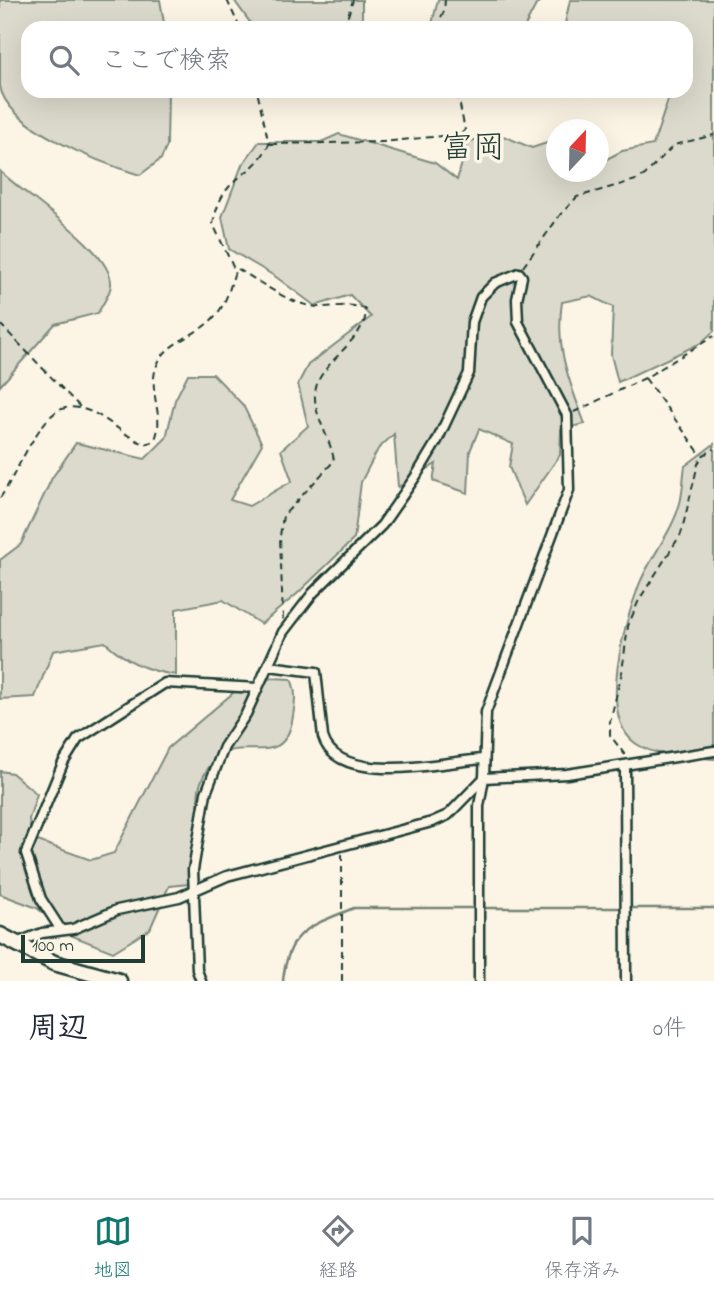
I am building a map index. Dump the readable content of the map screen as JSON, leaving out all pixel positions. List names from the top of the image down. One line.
{"districts":["富岡"],"scale_bar":"100 m","north":"top","page":{"search":"ここで検索","scale":"100 m","heading":["周辺","0件"],"nav":["地図","経路","保存済み"]}}
